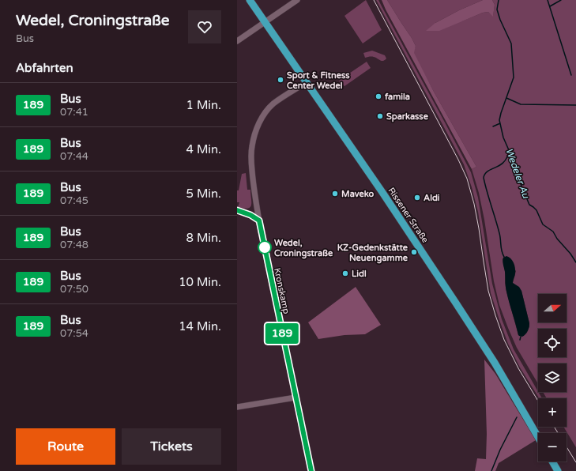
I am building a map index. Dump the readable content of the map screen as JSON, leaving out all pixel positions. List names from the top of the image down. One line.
{"streets":{"main road":["Rissener Straße"],"street":["Kronskamp"]},"crossings":[["Rissener Straße","Kronskamp"]],"water":["Wedeler Au"],"places":["Sport & Fitness Center Wedel","famila","Sparkasse","Maveko","Aldi","Wedel, Croningstraße","KZ-Gedenkstätte Neuengamme","Lidl"],"lines":["bus line 189"],"north":"right","page":{"heading":[["Wedel, Croningstraße","Bus"],"Abfahrten"],"on_map":"189","list":[{"mark":"189","name":"Bus","note":"07:41","value":"1 Min."},{"mark":"189","name":"Bus","note":"07:44","value":"4 Min."},{"mark":"189","name":"Bus","note":"07:45","value":"5 Min."},{"mark":"189","name":"Bus","note":"07:48","value":"8 Min."},{"mark":"189","name":"Bus","note":"07:50","value":"10 Min."},{"mark":"189","name":"Bus","note":"07:54","value":"14 Min."}],"map_buttons":["+","−"],"buttons":["Route","Tickets"]}}
